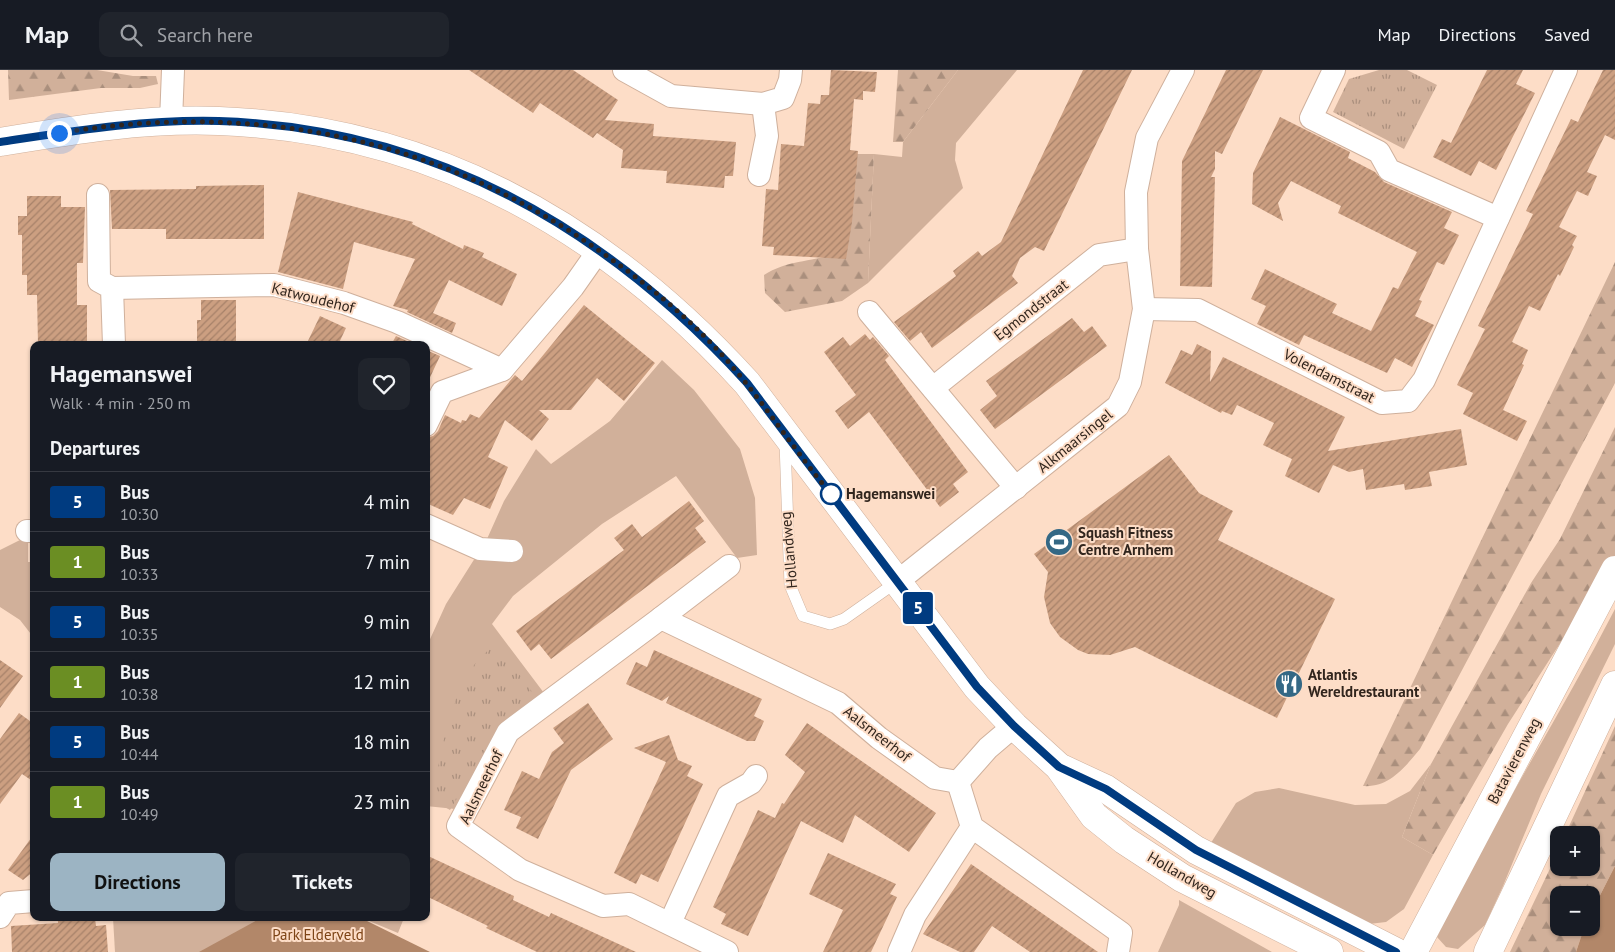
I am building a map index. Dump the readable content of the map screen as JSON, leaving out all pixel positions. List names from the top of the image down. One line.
{"streets":{"street":["Katwoudehof","Egmondstraat","Volendamstraat","Alkmaarsingel","Hollandweg","Aalsmeerhof","Batavierenweg"]},"crossings":[["Egmondstraat","Alkmaarsingel"],["Volendamstraat","Alkmaarsingel"],["Alkmaarsingel","Hollandweg"]],"parks":["Park Elderveld"],"places":{"other":["Hagemanswei"],"sports":["Squash Fitness Centre Arnhem"],"restaurant":["Atlantis Wereldrestaurant"]},"lines":["bus line 5"],"page":{"header":"Map","search":"Search here","nav":["Map","Directions","Saved"],"on_map":"5","heading":[["Hagemanswei","Walk · 4 min · 250 m"],"Departures"],"list":[{"mark":"5","name":"Bus","note":"10:30","value":"4 min"},{"mark":"1","name":"Bus","note":"10:33","value":"7 min"},{"mark":"5","name":"Bus","note":"10:35","value":"9 min"},{"mark":"1","name":"Bus","note":"10:38","value":"12 min"},{"mark":"5","name":"Bus","note":"10:44","value":"18 min"},{"mark":"1","name":"Bus","note":"10:49","value":"23 min"}],"map_buttons":["+","−"],"buttons":["Directions","Tickets"]}}
